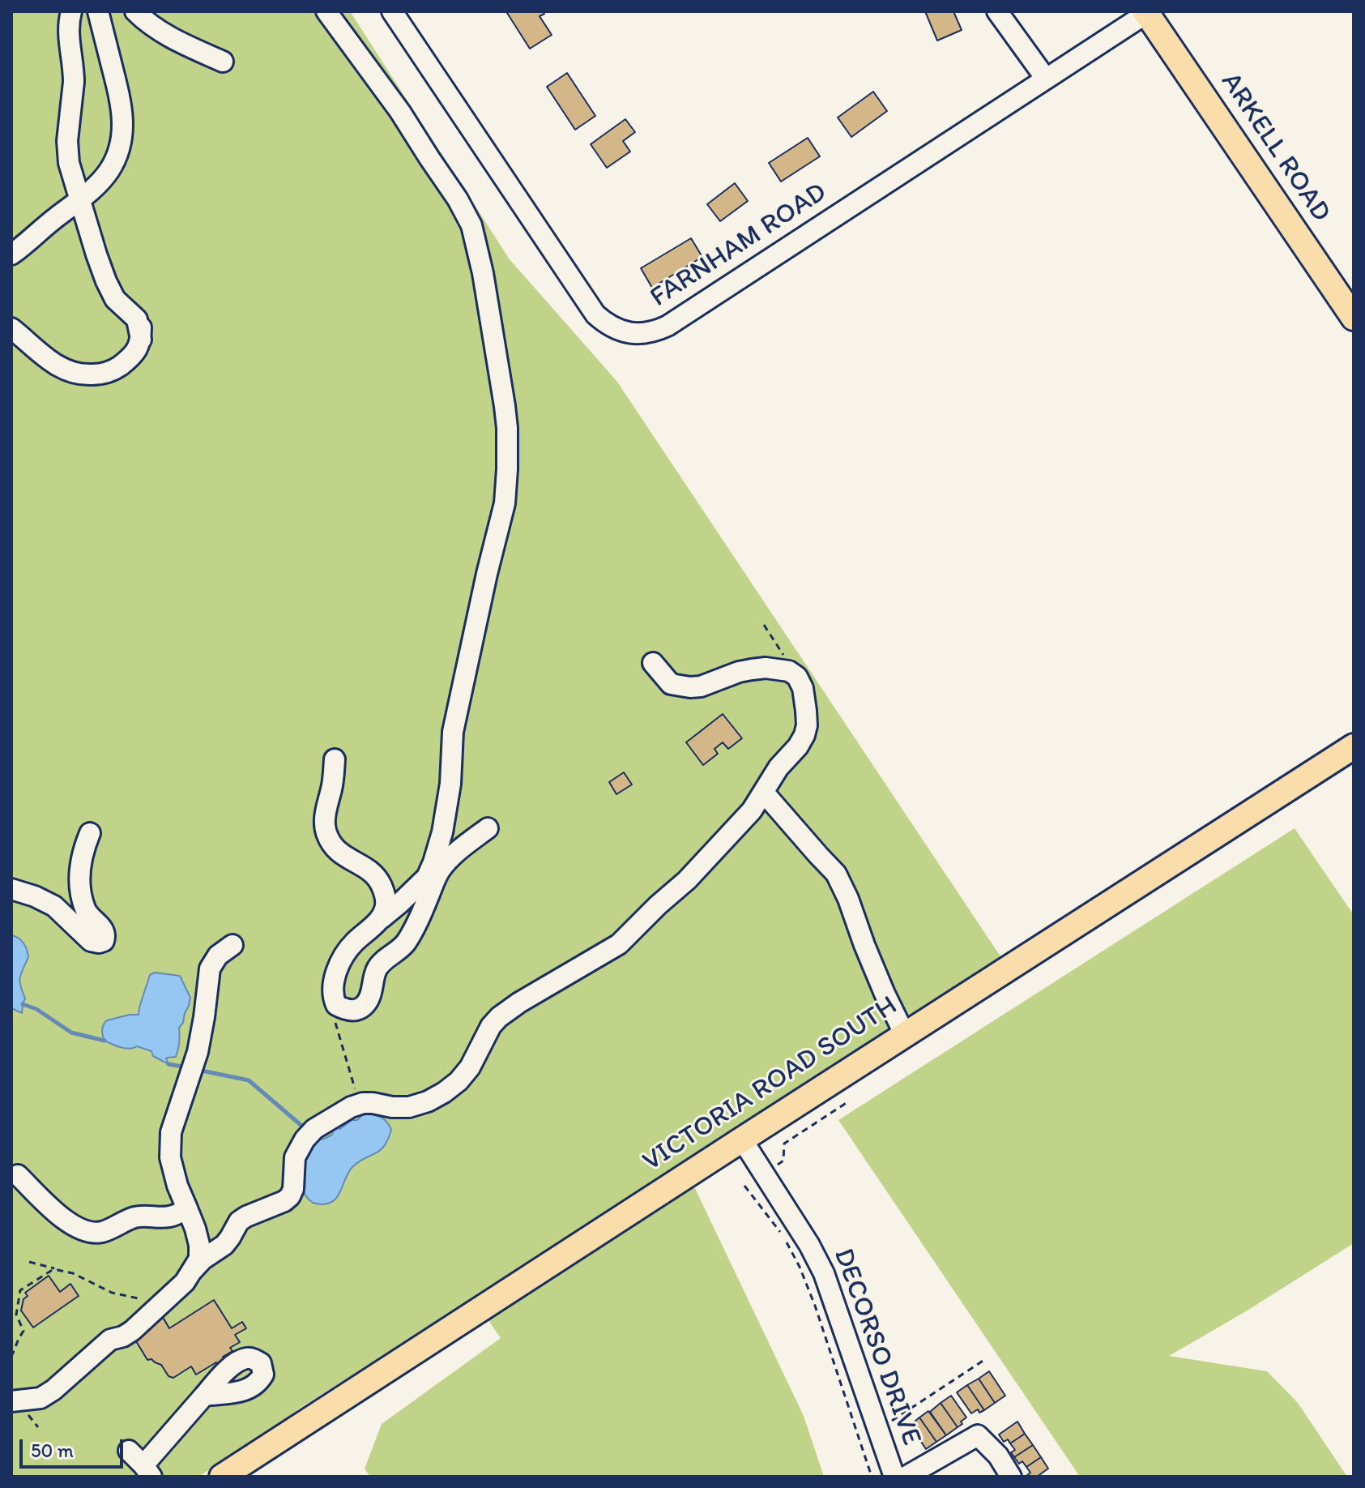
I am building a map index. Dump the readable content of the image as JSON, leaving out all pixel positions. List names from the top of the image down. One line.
{"streets":{"main road":["ARKELL ROAD","VICTORIA ROAD SOUTH"],"street":["FARNHAM ROAD","DECORSO DRIVE"]},"crossings":[["ARKELL ROAD","FARNHAM ROAD"],["VICTORIA ROAD SOUTH","DECORSO DRIVE"]],"scale_bar":"50 m"}
